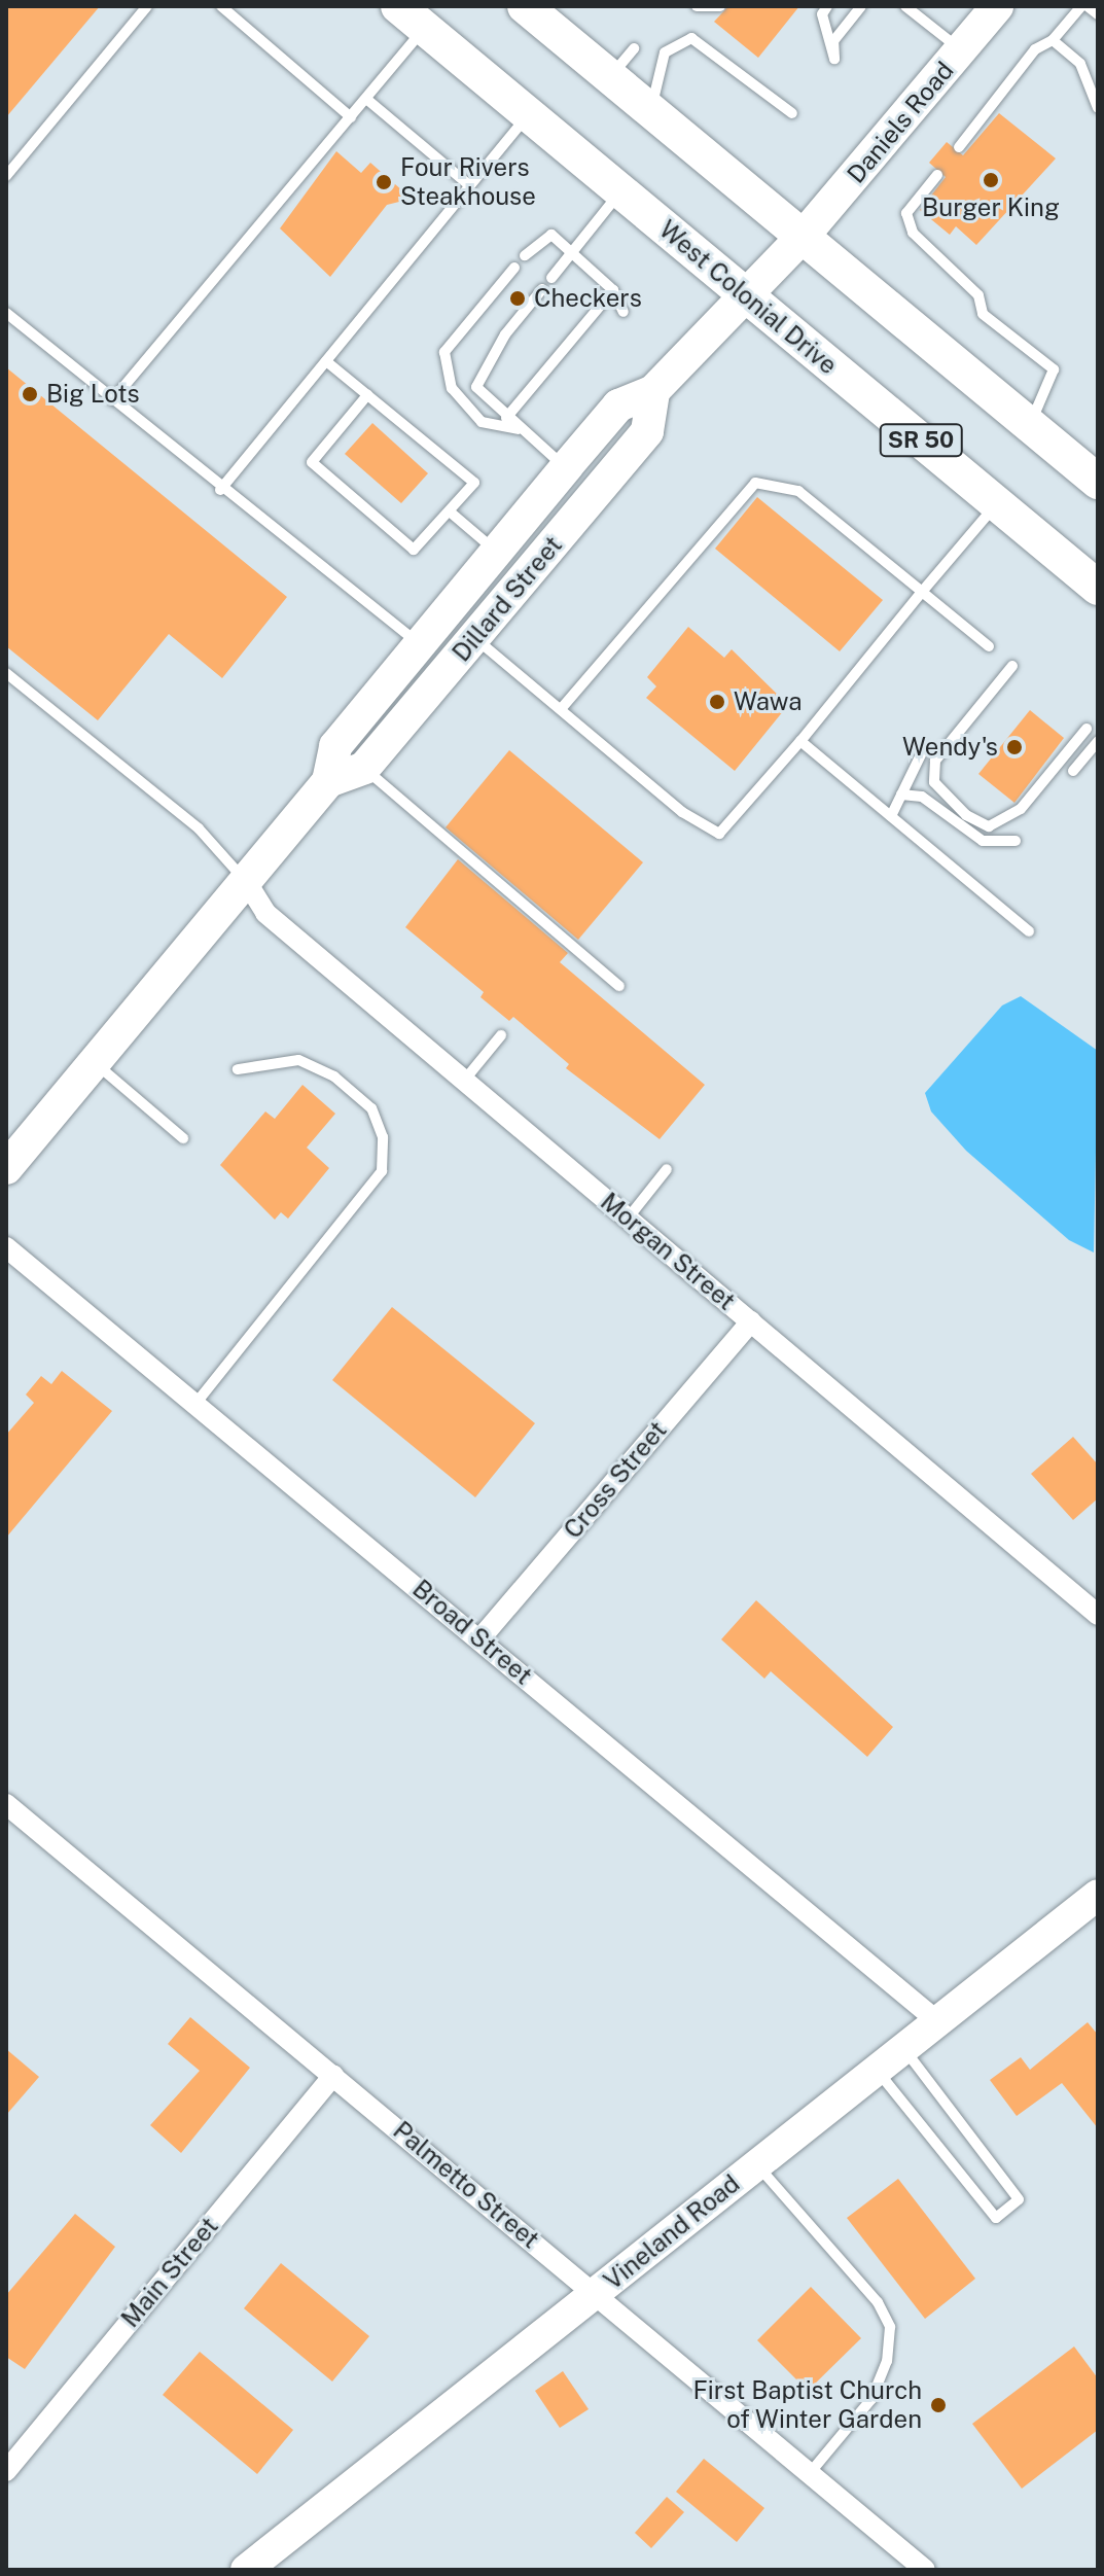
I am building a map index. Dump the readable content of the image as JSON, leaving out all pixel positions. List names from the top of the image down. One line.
{"streets":{"highway":["West Colonial Drive","SR 50"],"main road":["Daniels Road","Dillard Street","Vineland Road"],"street":["Morgan Street","Cross Street","Broad Street","Palmetto Street","Main Street"]},"crossings":[["Daniels Road","Dillard Street"],["West Colonial Drive","Dillard Street"],["Dillard Street","Morgan Street"],["Morgan Street","Cross Street"],["Cross Street","Broad Street"],["Broad Street","Vineland Road"],["Palmetto Street","Vineland Road"],["Palmetto Street","Main Street"]],"places":["Burger King","Four Rivers Steakhouse","Checkers","Big Lots","Wawa","Wendy's","First Baptist Church of Winter Garden"]}
